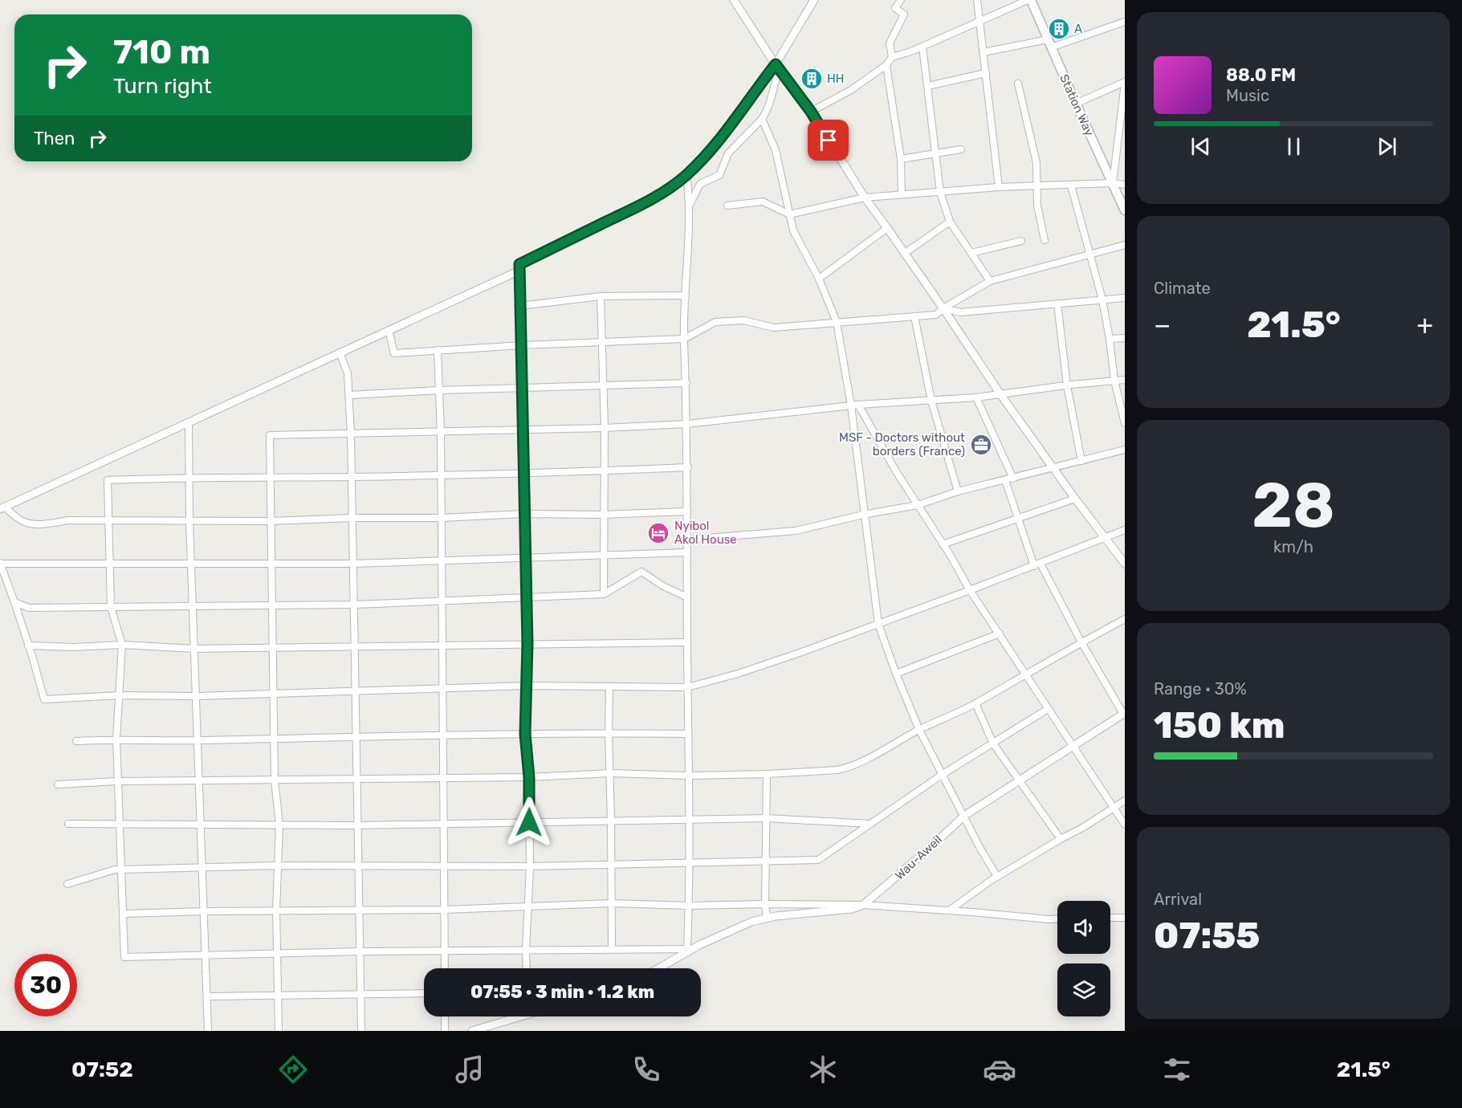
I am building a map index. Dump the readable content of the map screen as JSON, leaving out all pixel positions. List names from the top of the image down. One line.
{"streets":{"main road":["Station Way"],"street":["Wau-Aweil"]},"places":{"building":["A","HH"],"office":["MSF - Doctors without borders (France)"],"hotel":["Nyibol Akol House"]},"page":{"turn":["710 m","Turn right"],"song":["88.0 FM","Music"],"then":"Then","tile":["Climate",["28","km/h"],["Range · 30%","150 km"],["Arrival","07:55"]],"heat":["−","21.5°","+"],"limit":"30","trip":"07:55 · 3 min · 1.2 km","tabs":["07:52","21.5°"]}}
